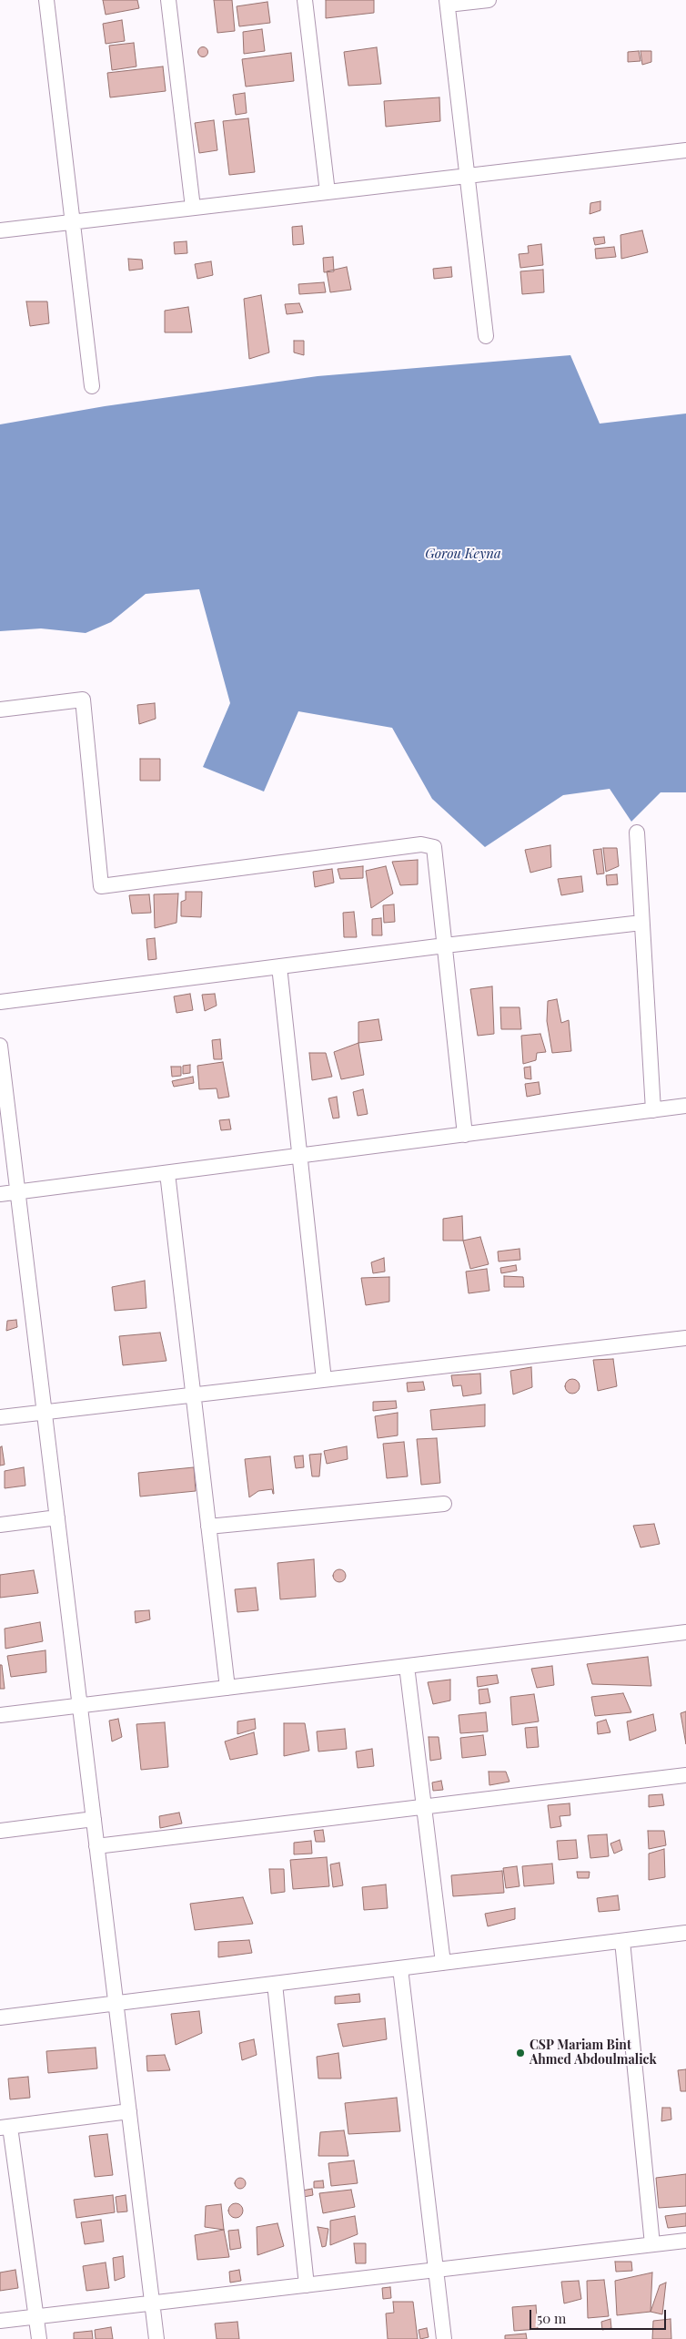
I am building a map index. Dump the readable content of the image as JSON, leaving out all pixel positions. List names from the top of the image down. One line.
{"water":["Gorou Keyna"],"places":["CSP Mariam Bint Ahmed Abdoulmalick"],"scale_bar":"50 m"}
